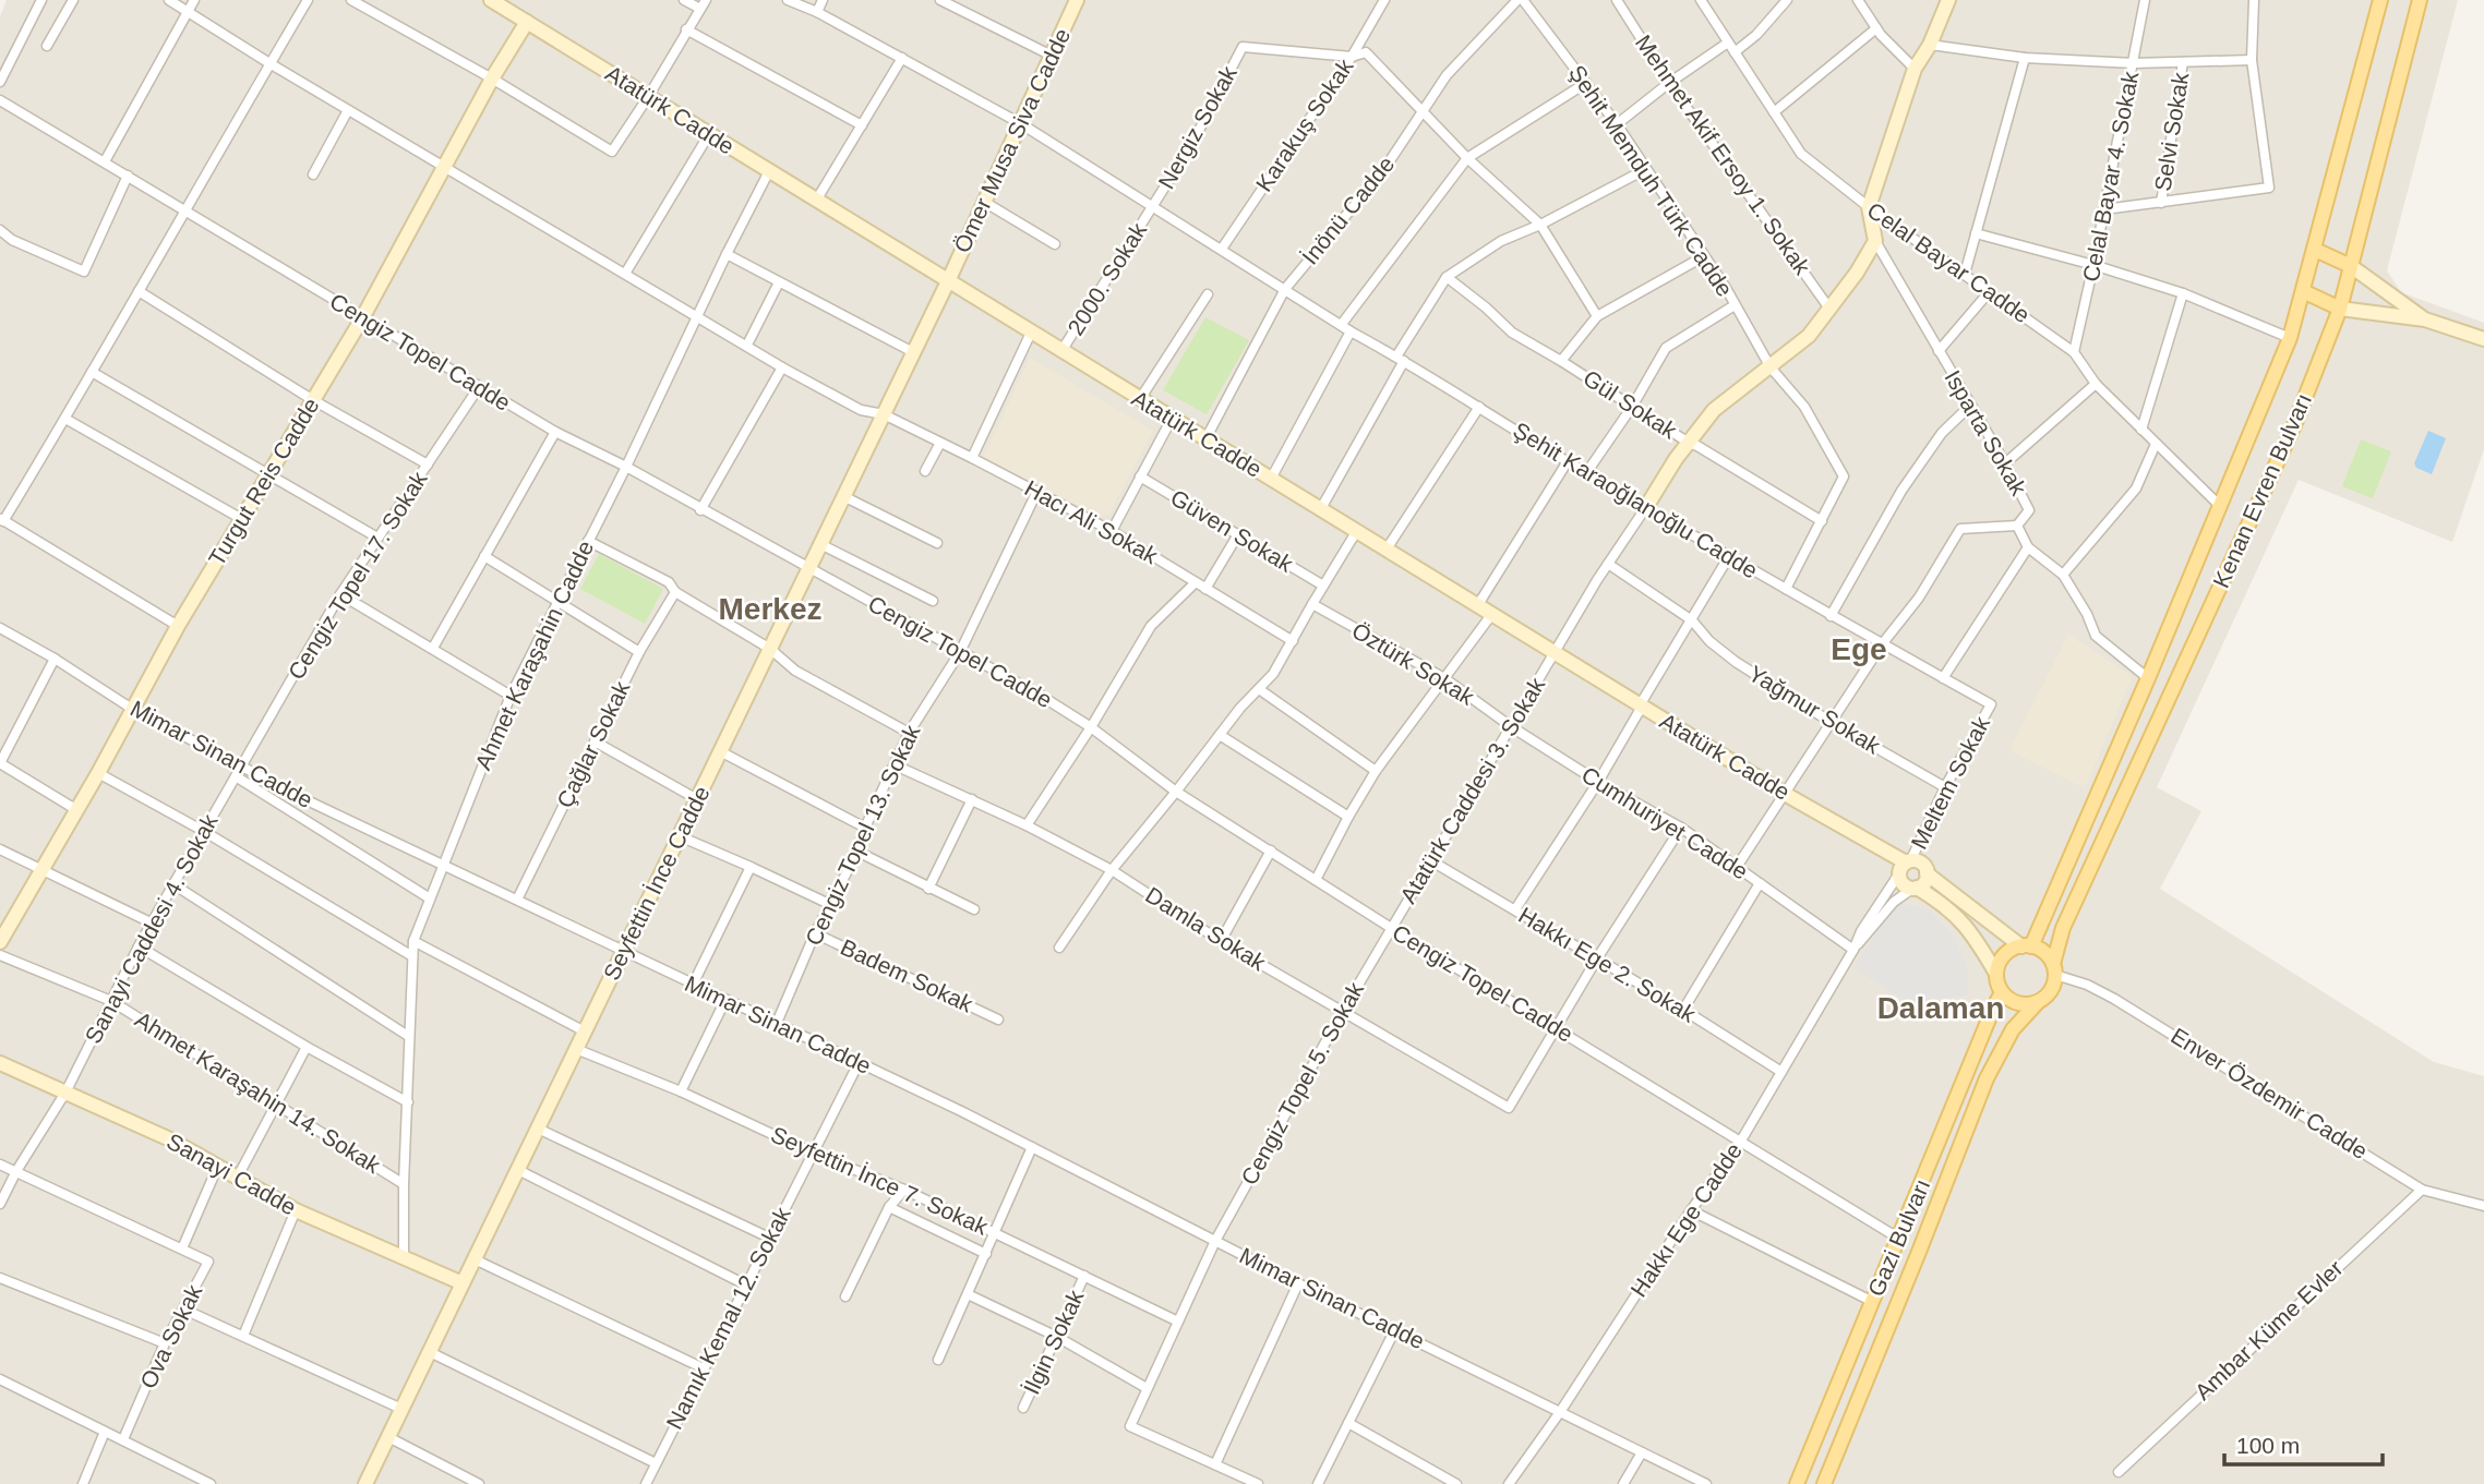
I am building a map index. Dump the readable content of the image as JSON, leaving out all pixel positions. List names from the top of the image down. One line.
{"streets":{"main road":["Atatürk Cadde","Ömer Musa Siva Cadde","Turgut Reis Cadde","Kenan Evren Bulvarı","Seyfettin İnce Cadde","Sanayi Cadde","Gazi Bulvarı"],"street":["Karakuş Sokak","Nergiz Sokak","Selvi Sokak","Mehmet Akif Ersoy 1. Sokak","Celal Bayar 4. Sokak","Şehit Memduh Türk Cadde","İnönü Cadde","Celal Bayar Cadde","2000. Sokak","Cengiz Topel Cadde","Gül Sokak","Isparta Sokak","Şehit Karaoğlanoğlu Cadde","Hacı Ali Sokak","Güven Sokak","Cengiz Topel 17. Sokak","Ahmet Karaşahin Cadde","Öztürk Sokak","Yağmur Sokak","Çağlar Sokak","Mimar Sinan Cadde","Meltem Sokak","Atatürk Caddesi 3. Sokak","Cumhuriyet Cadde","Cengiz Topel 13. Sokak","Sanayi Caddesi 4. Sokak","Damla Sokak","Hakkı Ege 2. Sokak","Badem Sokak","Cengiz Topel 5. Sokak","Ahmet Karaşahin 14. Sokak","Enver Özdemir Cadde","Seyfettin İnce 7. Sokak","Hakkı Ege Cadde","Namık Kemal 12. Sokak","Ambar Küme Evler","Ova Sokak","İlgin Sokak"]},"crossings":[["Atatürk Cadde","Ömer Musa Siva Cadde"],["Atatürk Cadde","İnönü Cadde"],["Atatürk Cadde","2000. Sokak"],["Atatürk Cadde","Turgut Reis Cadde"],["Atatürk Cadde","Ahmet Karaşahin Cadde"],["Atatürk Cadde","Meltem Sokak"],["Atatürk Cadde","Atatürk Caddesi 3. Sokak"],["Atatürk Cadde","Seyfettin İnce Cadde"],["Atatürk Cadde","Hakkı Ege Cadde"],["Karakuş Sokak","Nergiz Sokak"],["Karakuş Sokak","Şehit Karaoğlanoğlu Cadde"],["Nergiz Sokak","2000. Sokak"],["Nergiz Sokak","Şehit Karaoğlanoğlu Cadde"],["Ömer Musa Siva Cadde","Şehit Karaoğlanoğlu Cadde"],["Ömer Musa Siva Cadde","Seyfettin İnce Cadde"],["Celal Bayar 4. Sokak","Celal Bayar Cadde"],["Şehit Memduh Türk Cadde","İnönü Cadde"],["Şehit Memduh Türk Cadde","Gül Sokak"],["İnönü Cadde","Şehit Karaoğlanoğlu Cadde"],["Celal Bayar Cadde","Kenan Evren Bulvarı"],["2000. Sokak","Şehit Karaoğlanoğlu Cadde"],["Cengiz Topel Cadde","Turgut Reis Cadde"],["Cengiz Topel Cadde","Cengiz Topel 17. Sokak"],["Cengiz Topel Cadde","Ahmet Karaşahin Cadde"],["Cengiz Topel Cadde","Atatürk Caddesi 3. Sokak"],["Cengiz Topel Cadde","Cengiz Topel 13. Sokak"],["Cengiz Topel Cadde","Seyfettin İnce Cadde"],["Cengiz Topel Cadde","Damla Sokak"],["Cengiz Topel Cadde","Cengiz Topel 5. Sokak"],["Cengiz Topel Cadde","Hakkı Ege Cadde"],["Cengiz Topel Cadde","Gazi Bulvarı"],["Isparta Sokak","Kenan Evren Bulvarı"],["Turgut Reis Cadde","Hacı Ali Sokak"],["Turgut Reis Cadde","Mimar Sinan Cadde"],["Kenan Evren Bulvarı","Enver Özdemir Cadde"],["Kenan Evren Bulvarı","Gazi Bulvarı"],["Şehit Karaoğlanoğlu Cadde","Meltem Sokak"],["Şehit Karaoğlanoğlu Cadde","Atatürk Caddesi 3. Sokak"],["Hacı Ali Sokak","Ahmet Karaşahin Cadde"],["Hacı Ali Sokak","Cengiz Topel 13. Sokak"],["Hacı Ali Sokak","Seyfettin İnce Cadde"],["Cengiz Topel 17. Sokak","Mimar Sinan Cadde"],["Cengiz Topel 17. Sokak","Sanayi Caddesi 4. Sokak"],["Ahmet Karaşahin Cadde","Mimar Sinan Cadde"],["Ahmet Karaşahin Cadde","Ahmet Karaşahin 14. Sokak"],["Ahmet Karaşahin Cadde","Sanayi Cadde"],["Öztürk Sokak","Atatürk Caddesi 3. Sokak"],["Öztürk Sokak","Cumhuriyet Cadde"],["Yağmur Sokak","Meltem Sokak"],["Yağmur Sokak","Atatürk Caddesi 3. Sokak"],["Çağlar Sokak","Mimar Sinan Cadde"],["Mimar Sinan Cadde","Cengiz Topel 13. Sokak"],["Mimar Sinan Cadde","Seyfettin İnce Cadde"],["Mimar Sinan Cadde","Sanayi Caddesi 4. Sokak"],["Mimar Sinan Cadde","Cengiz Topel 5. Sokak"],["Mimar Sinan Cadde","Hakkı Ege Cadde"],["Mimar Sinan Cadde","Namık Kemal 12. Sokak"],["Meltem Sokak","Hakkı Ege Cadde"],["Atatürk Caddesi 3. Sokak","Cumhuriyet Cadde"],["Atatürk Caddesi 3. Sokak","Hakkı Ege 2. Sokak"],["Atatürk Caddesi 3. Sokak","Cengiz Topel 5. Sokak"],["Cumhuriyet Cadde","Hakkı Ege Cadde"],["Cengiz Topel 13. Sokak","Damla Sokak"],["Cengiz Topel 13. Sokak","Badem Sokak"],["Seyfettin İnce Cadde","Sanayi Cadde"],["Seyfettin İnce Cadde","Seyfettin İnce 7. Sokak"],["Sanayi Caddesi 4. Sokak","Ahmet Karaşahin 14. Sokak"],["Sanayi Caddesi 4. Sokak","Sanayi Cadde"],["Damla Sokak","Cengiz Topel 5. Sokak"],["Hakkı Ege 2. Sokak","Hakkı Ege Cadde"],["Cengiz Topel 5. Sokak","Seyfettin İnce 7. Sokak"],["Enver Özdemir Cadde","Gazi Bulvarı"],["Enver Özdemir Cadde","Ambar Küme Evler"],["Seyfettin İnce 7. Sokak","Namık Kemal 12. Sokak"],["Seyfettin İnce 7. Sokak","İlgin Sokak"]],"districts":["Merkez","Ege","Dalaman"],"scale_bar":"100 m"}
